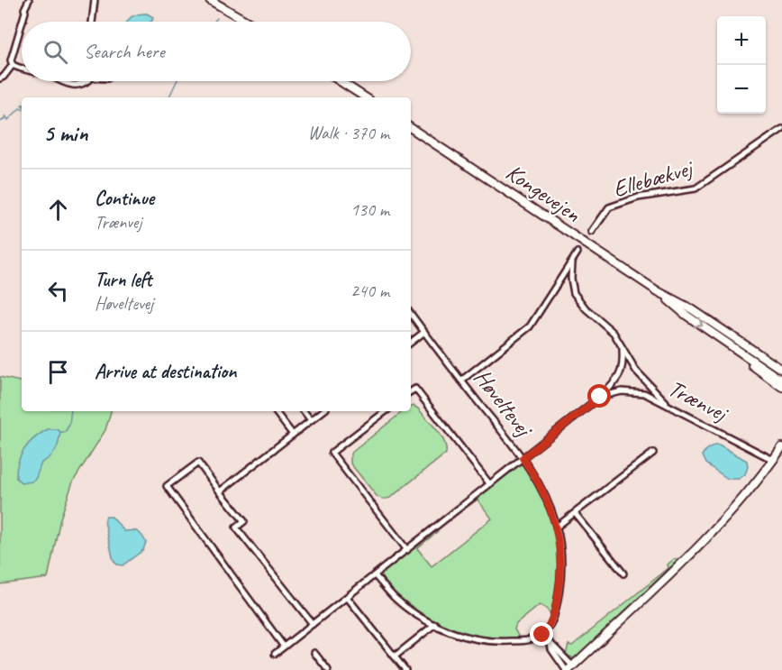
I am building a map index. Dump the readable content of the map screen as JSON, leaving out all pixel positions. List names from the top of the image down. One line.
{"streets":{"main road":["Kongevejen"],"street":["Ellebækvej","Trænvej","Høveltevej"]},"crossings":[["Trænvej","Høveltevej"]],"page":{"map_buttons":["+","−"],"search":"Search here","heading":["5 min","Walk · 370 m"],"list":[["Continue","Trænvej","130 m"],["Turn left","Høveltevej","240 m"],"Arrive at destination"]}}
